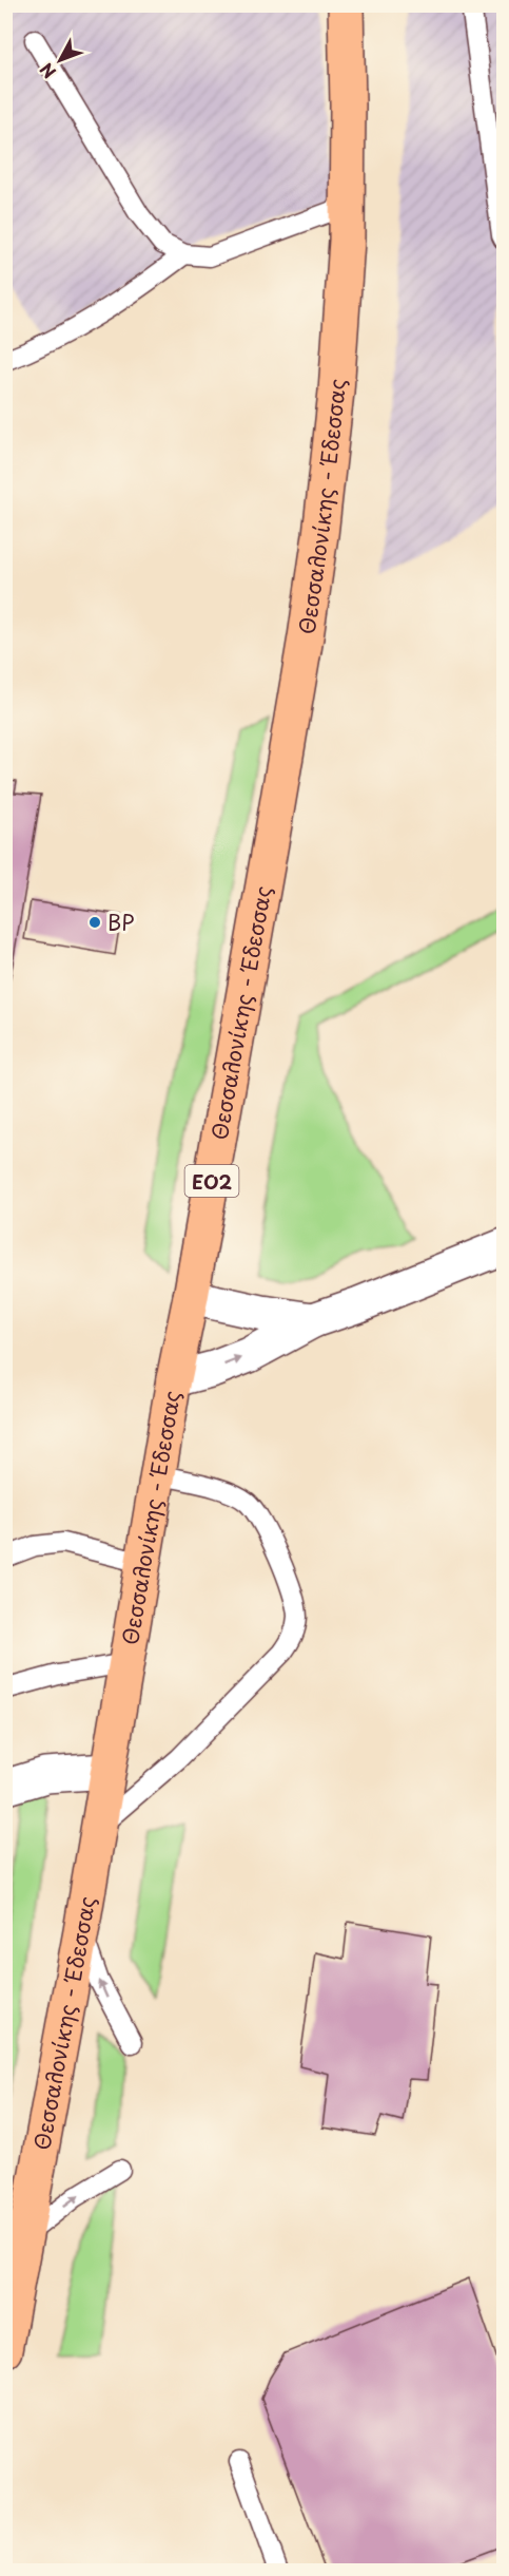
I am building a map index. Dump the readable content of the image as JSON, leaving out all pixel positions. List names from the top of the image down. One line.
{"streets":{"highway":["Θεσσαλονίκης - Έδεσσας","ΕΟ2"]},"places":["BP"],"north":"bottom left"}
